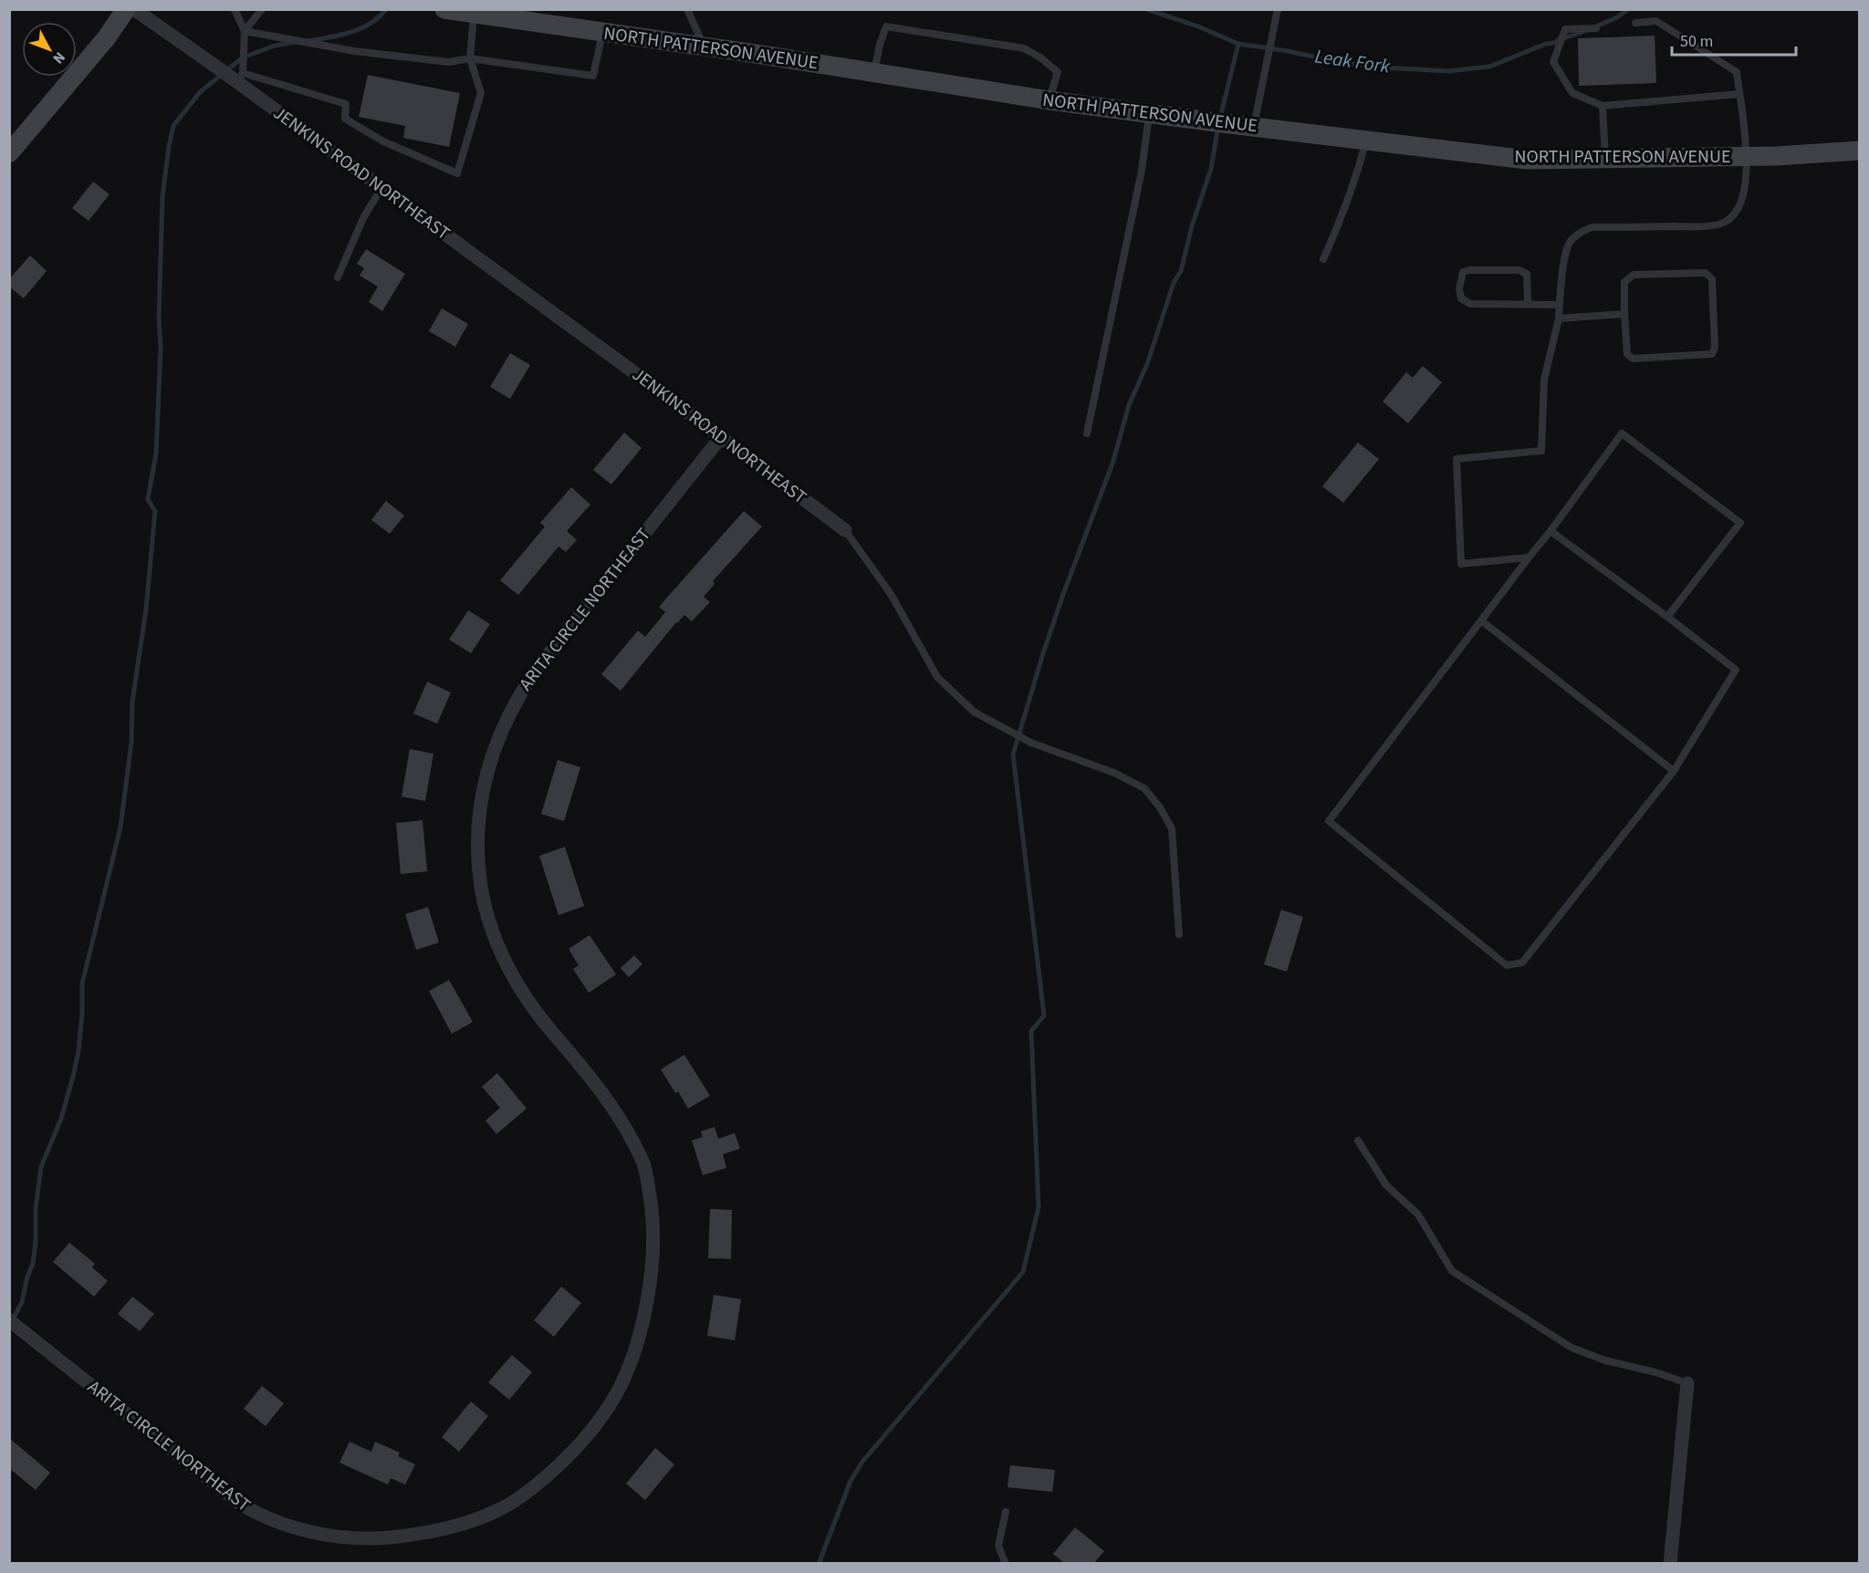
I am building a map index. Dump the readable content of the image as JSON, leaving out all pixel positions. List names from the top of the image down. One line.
{"streets":{"main road":["NORTH PATTERSON AVENUE"],"street":["JENKINS ROAD NORTHEAST","ARITA CIRCLE NORTHEAST"]},"crossings":[["JENKINS ROAD NORTHEAST","ARITA CIRCLE NORTHEAST"]],"water":["Leak Fork"],"scale_bar":"50 m","north":"bottom right"}
